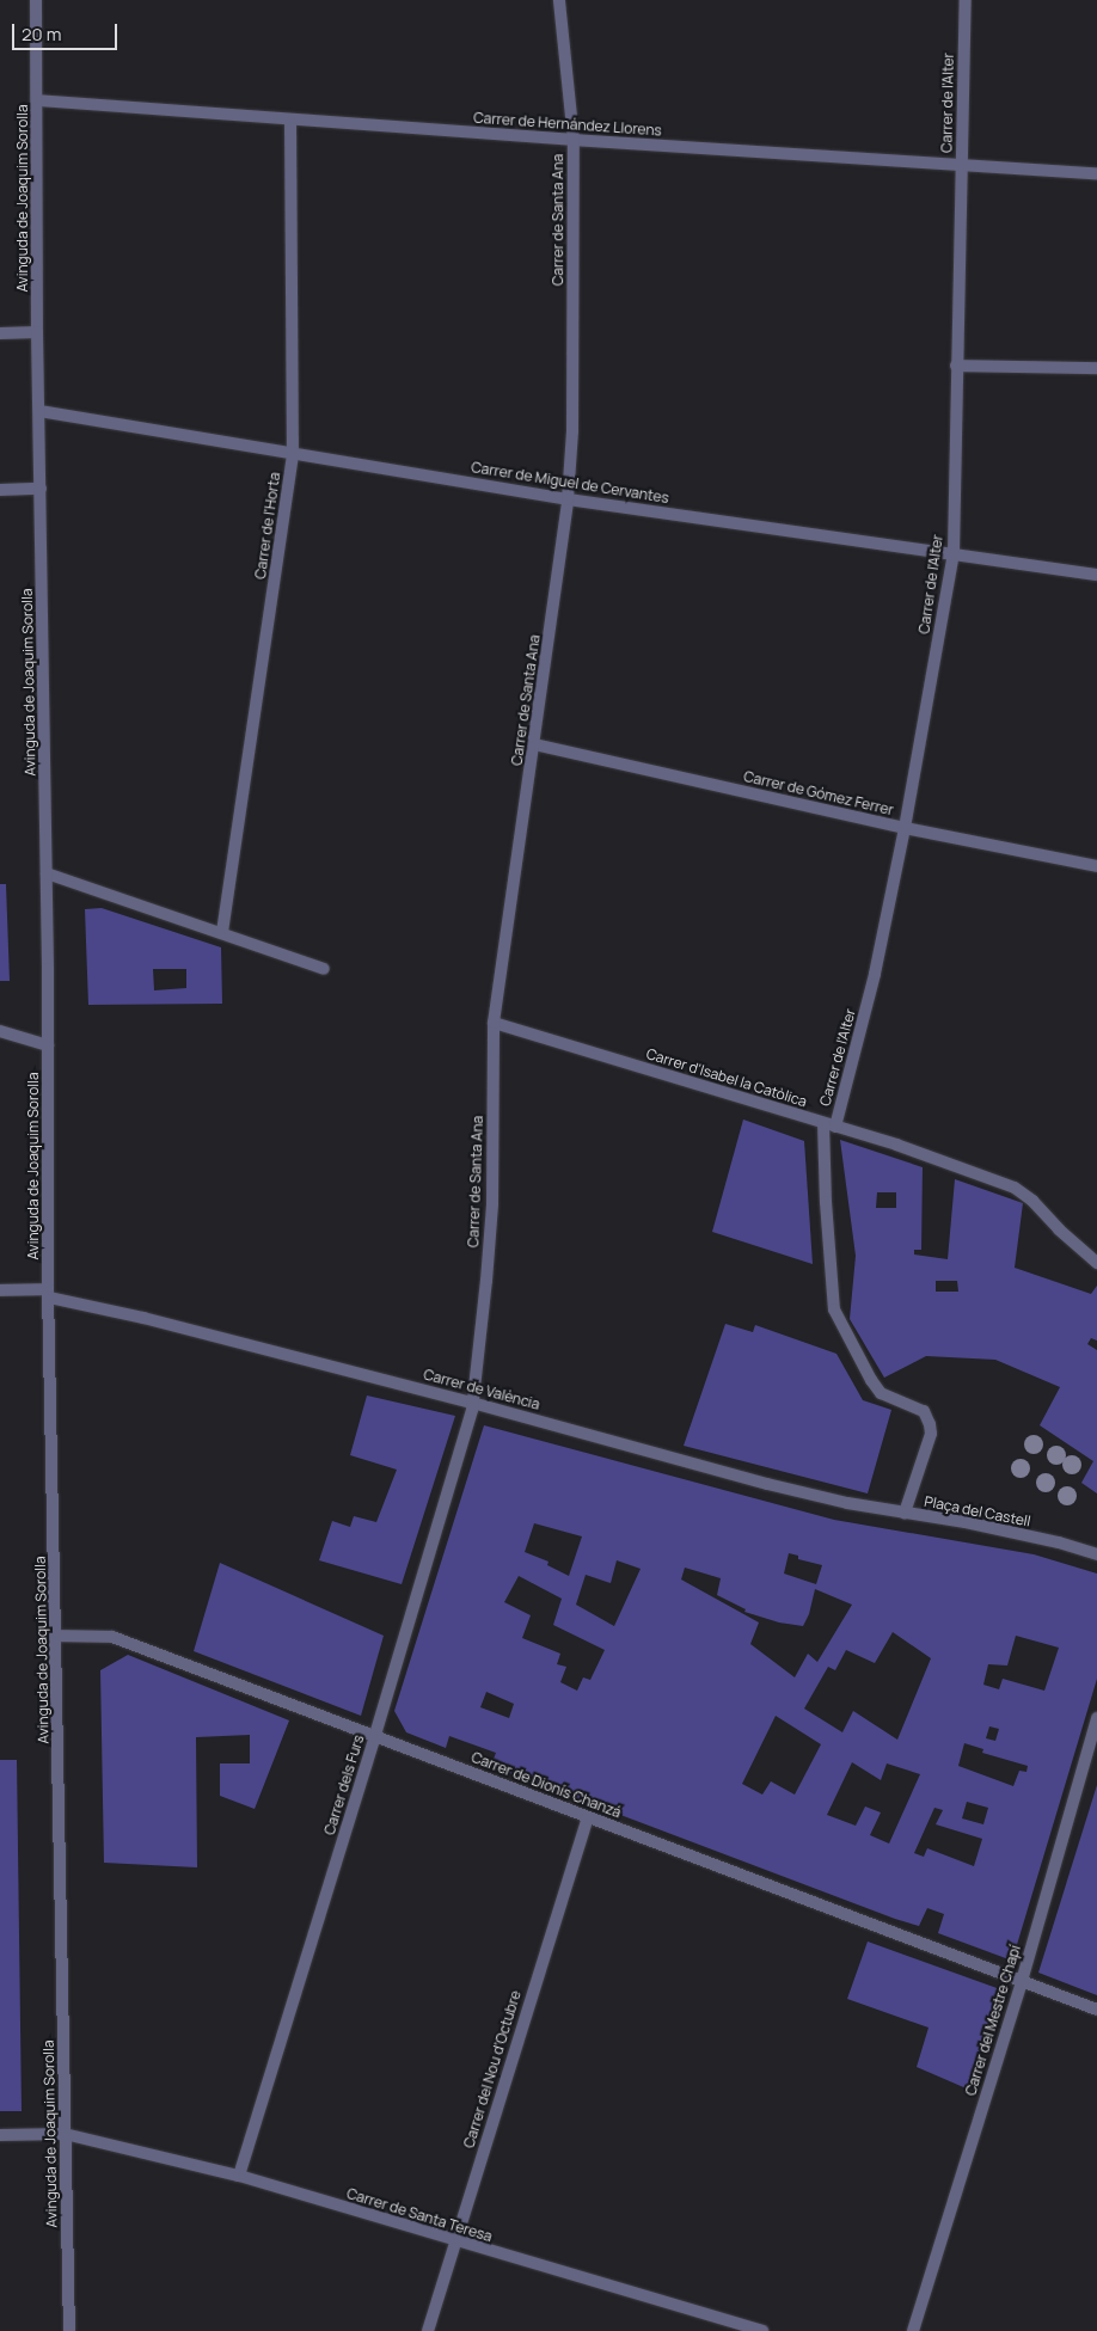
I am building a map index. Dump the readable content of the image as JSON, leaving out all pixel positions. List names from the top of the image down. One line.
{"streets":{"street":["Carrer de l'Alter","Carrer de Hernández Llorens","Avinguda de Joaquim Sorolla","Carrer de Santa Ana","Carrer de Miguel de Cervantes","Carrer de l'Horta","Carrer de Gómez Ferrer","Carrer d'Isabel la Catòlica","Carrer de València","Plaça del Castell","Carrer dels Furs","Carrer de Dionís Chanzá","Carrer del Mestre Chapí","Carrer del Nou d'Octubre","Carrer de Santa Teresa"]},"crossings":[["Carrer de l'Alter","Carrer de Hernández Llorens"],["Carrer de l'Alter","Carrer de Miguel de Cervantes"],["Carrer de l'Alter","Carrer de Gómez Ferrer"],["Carrer de l'Alter","Carrer d'Isabel la Catòlica"],["Carrer de l'Alter","Plaça del Castell"],["Carrer de Hernández Llorens","Avinguda de Joaquim Sorolla"],["Carrer de Hernández Llorens","Carrer de Santa Ana"],["Carrer de Hernández Llorens","Carrer de l'Horta"],["Avinguda de Joaquim Sorolla","Carrer de Miguel de Cervantes"],["Avinguda de Joaquim Sorolla","Carrer de València"],["Avinguda de Joaquim Sorolla","Carrer de Dionís Chanzá"],["Avinguda de Joaquim Sorolla","Carrer de Santa Teresa"],["Carrer de Santa Ana","Carrer de Miguel de Cervantes"],["Carrer de Santa Ana","Carrer de Gómez Ferrer"],["Carrer de Santa Ana","Carrer d'Isabel la Catòlica"],["Carrer de Santa Ana","Carrer de València"],["Carrer de Santa Ana","Carrer dels Furs"],["Carrer de Miguel de Cervantes","Carrer de l'Horta"],["Carrer de València","Plaça del Castell"],["Carrer de València","Carrer dels Furs"],["Carrer dels Furs","Carrer de Dionís Chanzá"],["Carrer dels Furs","Carrer de Santa Teresa"],["Carrer de Dionís Chanzá","Carrer del Mestre Chapí"],["Carrer de Dionís Chanzá","Carrer del Nou d'Octubre"],["Carrer del Nou d'Octubre","Carrer de Santa Teresa"]],"scale_bar":"20 m"}
